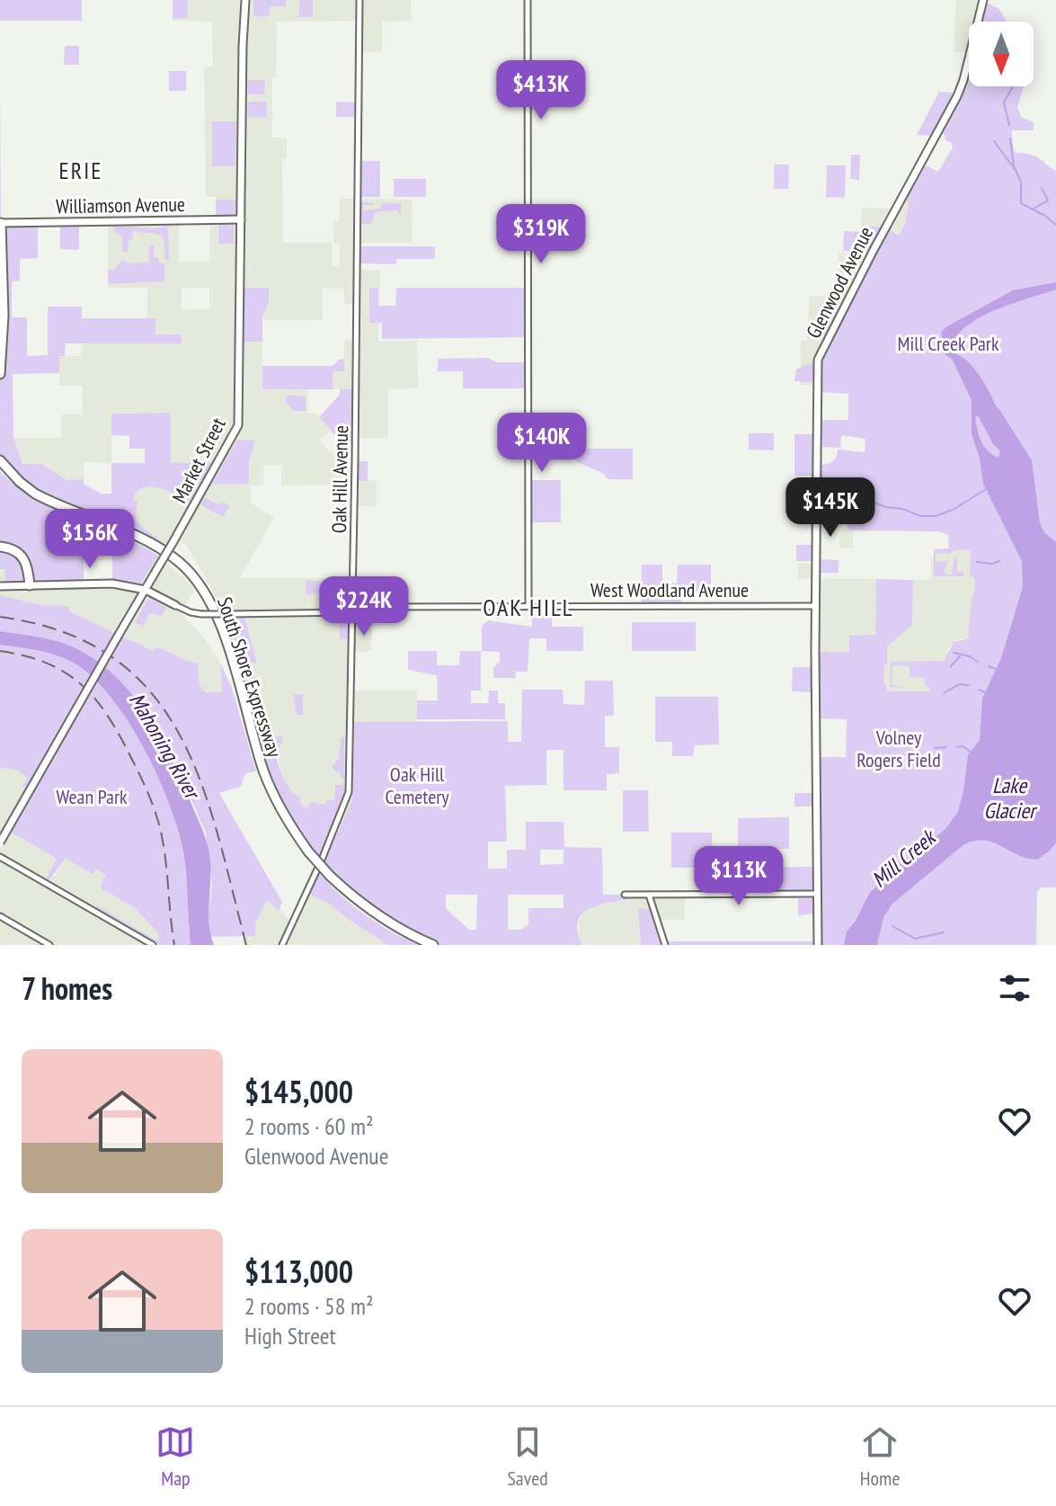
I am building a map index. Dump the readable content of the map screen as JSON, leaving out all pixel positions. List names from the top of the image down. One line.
{"streets":{"highway":["South Shore Expressway"],"main road":["Williamson Avenue","Glenwood Avenue","Market Street","West Woodland Avenue"],"street":["Oak Hill Avenue"]},"crossings":[["Williamson Avenue","Market Street"],["Glenwood Avenue","West Woodland Avenue"],["Market Street","West Woodland Avenue"],["Oak Hill Avenue","West Woodland Avenue"]],"districts":["ERIE","OAK HILL"],"water":["Mahoning River","Lake Glacier","Mill Creek"],"parks":["Mill Creek Park","Volney Rogers Field","Oak Hill Cemetery","Wean Park"],"north":"bottom","page":{"price":["$413K","$319K","$140K","$145K","$156K","$224K","$113K"],"heading":"7 homes","list":[{"name":"$145,000","note":"2 rooms · 60 m² · Glenwood Avenue"},{"name":"$113,000","note":"2 rooms · 58 m² · High Street"}],"tabs":["Map","Saved","Home"]}}
